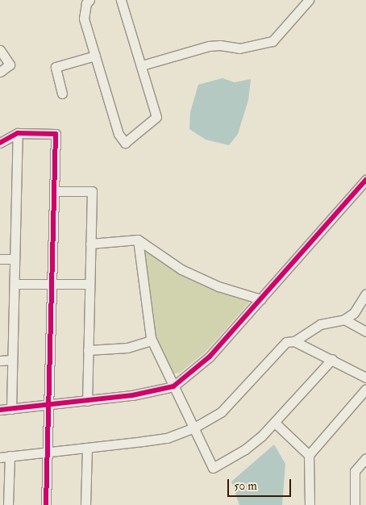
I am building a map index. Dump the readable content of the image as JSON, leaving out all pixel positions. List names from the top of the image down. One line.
{"scale_bar":"50 m"}
